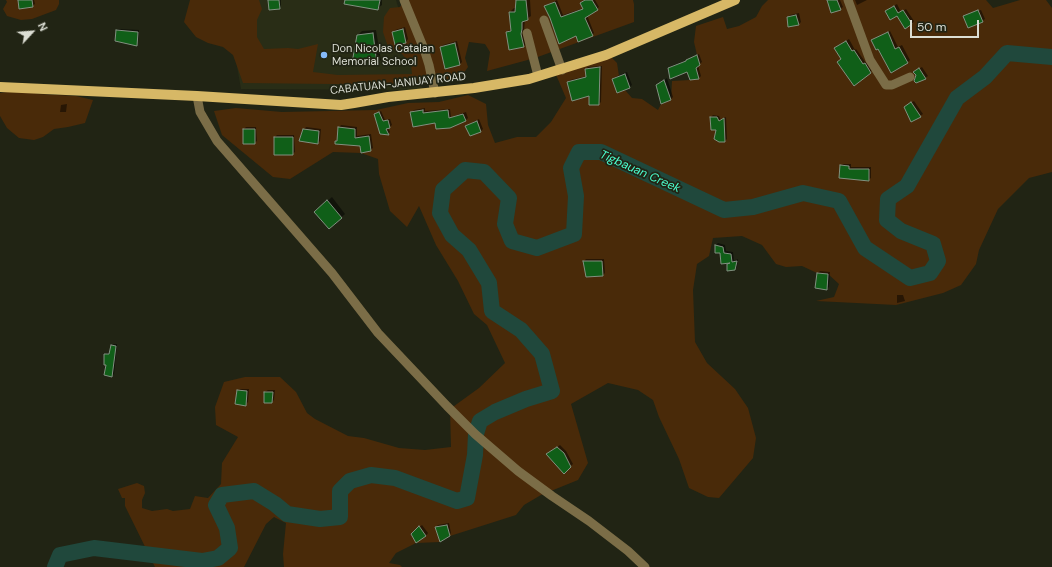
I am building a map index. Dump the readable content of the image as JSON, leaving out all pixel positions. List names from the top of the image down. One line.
{"streets":{"main road":["CABATUAN-JANIUAY ROAD"]},"water":["Tigbauan Creek"],"places":["Don Nicolas Catalan Memorial School"],"scale_bar":"50 m","north":"top right"}
